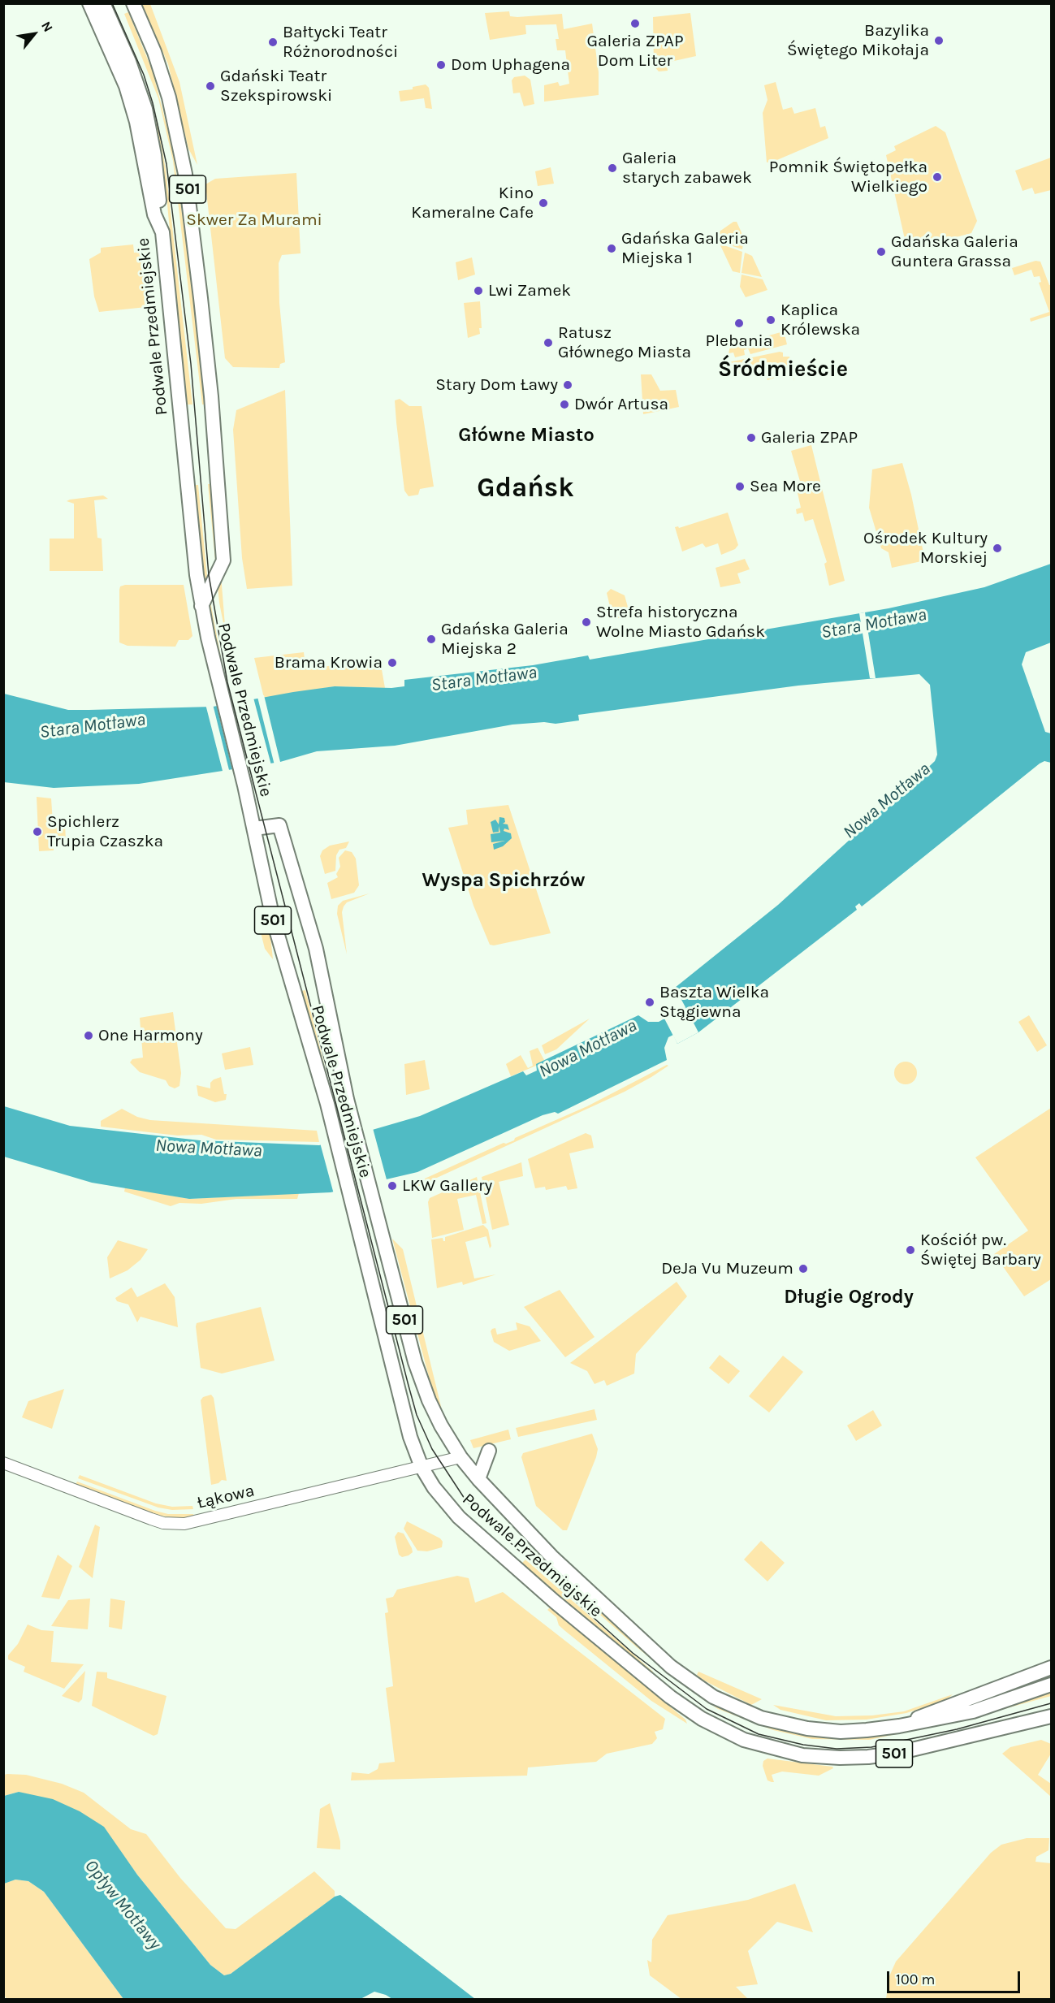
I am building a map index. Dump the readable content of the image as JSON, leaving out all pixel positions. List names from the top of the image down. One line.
{"streets":{"main road":["501","Podwale Przedmiejskie"],"street":["Łąkowa"]},"crossings":[["501","Podwale Przedmiejskie"],["Podwale Przedmiejskie","Łąkowa"]],"districts":["Śródmieście","Główne Miasto","Gdańsk","Wyspa Spichrzów","Długie Ogrody"],"water":["Stara Motława","Nowa Motława","Opływ Motławy"],"parks":["Skwer Za Murami"],"places":["Galeria ZPAP Dom Liter","Bazylika Świętego Mikołaja","Bałtycki Teatr Różnorodności","Dom Uphagena","Gdański Teatr Szekspirowski","Galeria starych zabawek","Pomnik Świętopełka Wielkiego","Kino Kameralne Cafe","Gdańska Galeria Miejska 1","Gdańska Galeria Guntera Grassa","Lwi Zamek","Kaplica Królewska","Plebania","Ratusz Głównego Miasta","Stary Dom Ławy","Dwór Artusa","Galeria ZPAP","Sea More","Ośrodek Kultury Morskiej","Strefa historyczna Wolne Miasto Gdańsk","Gdańska Galeria Miejska 2","Brama Krowia","Spichlerz Trupia Czaszka","Baszta Wielka Stągiewna","One Harmony","LKW Gallery","Kościół pw. Świętej Barbary","DeJa Vu Muzeum"],"scale_bar":"100 m","north":"top right"}
